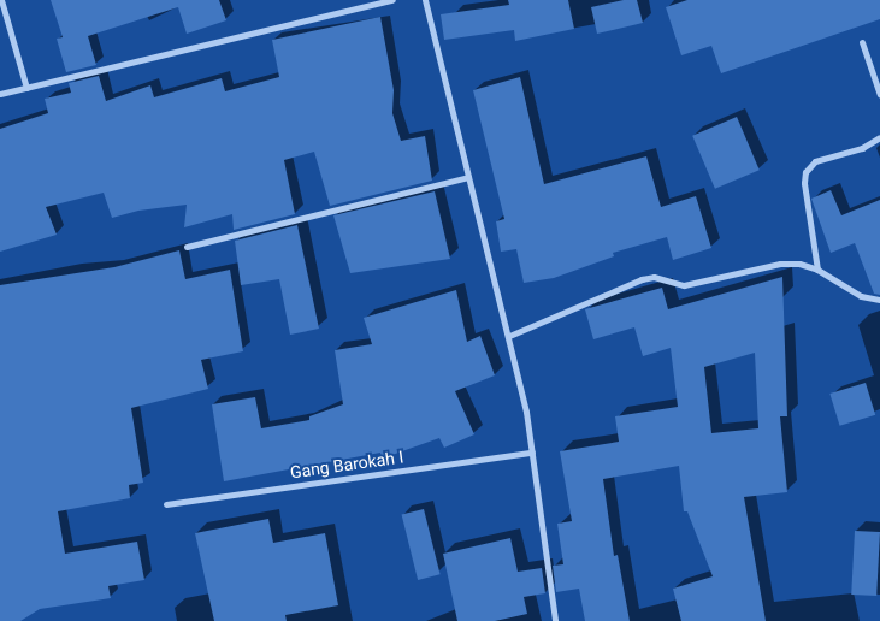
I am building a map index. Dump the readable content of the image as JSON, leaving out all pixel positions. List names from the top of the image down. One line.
{"streets":{"street":["Gang Barokah I"]}}
